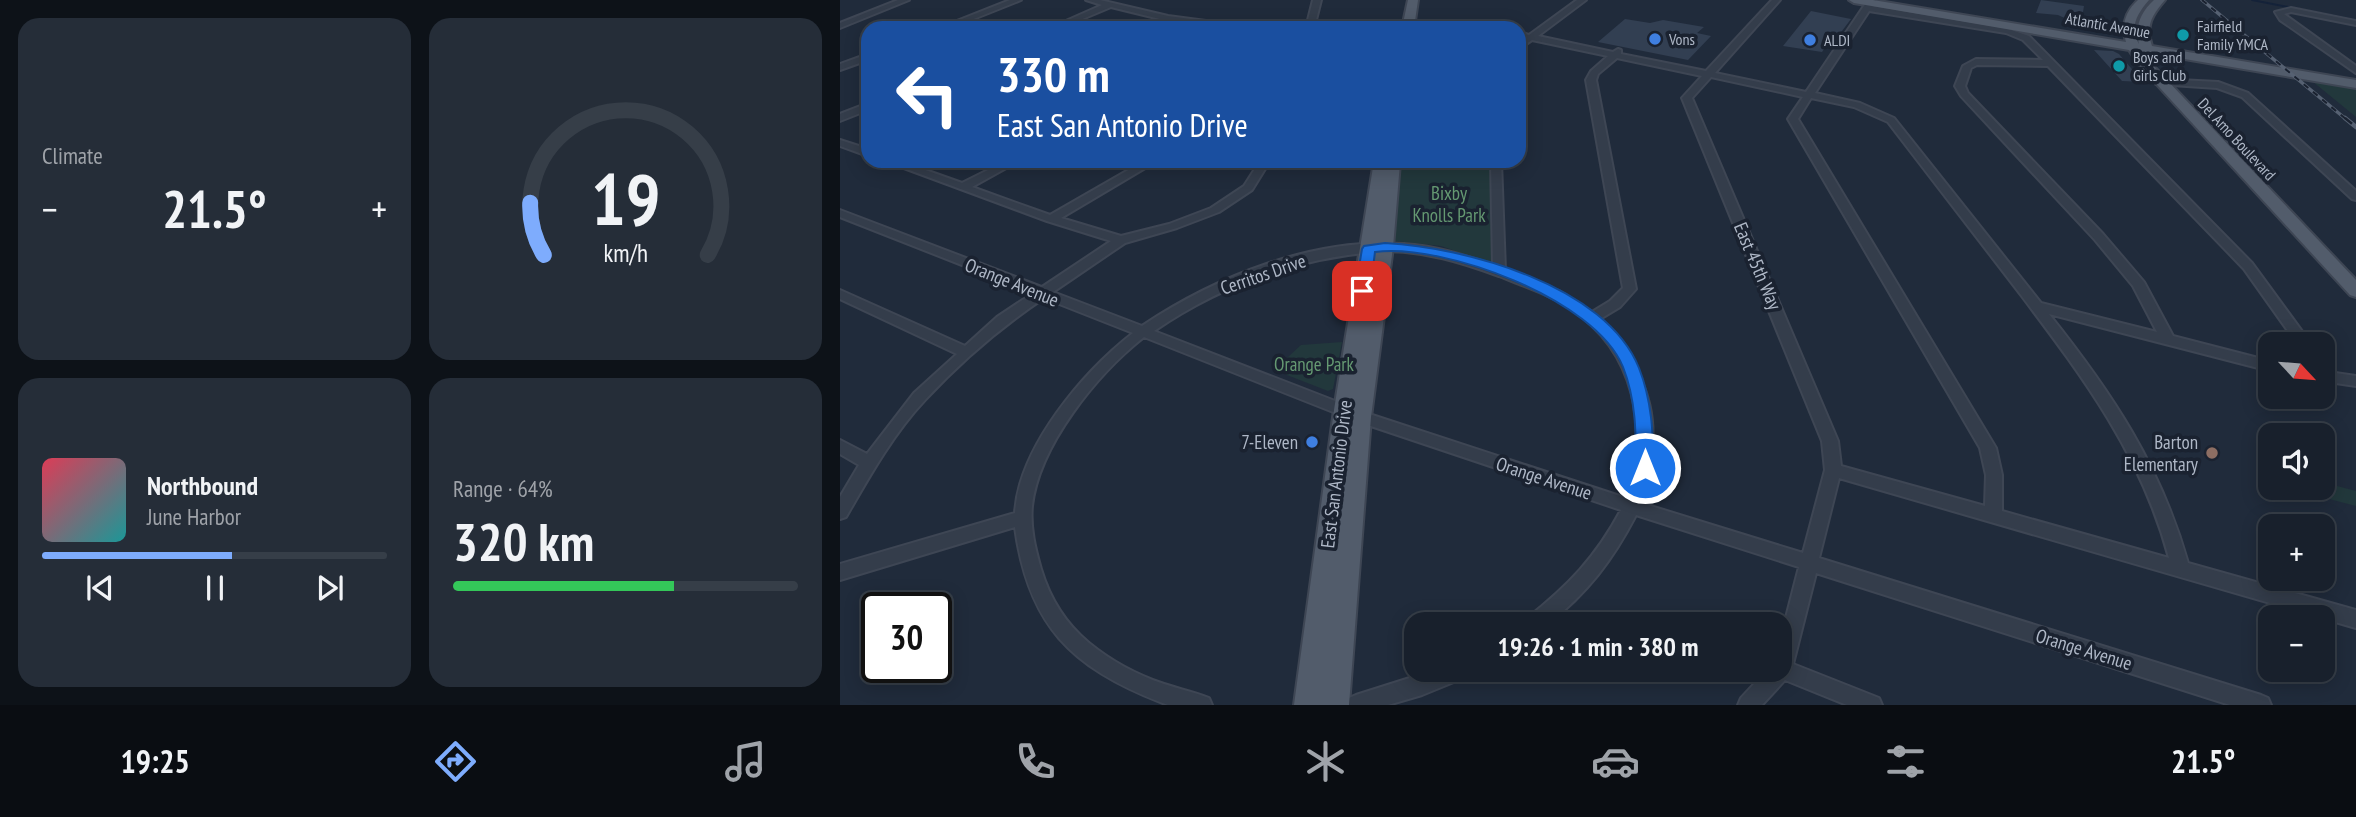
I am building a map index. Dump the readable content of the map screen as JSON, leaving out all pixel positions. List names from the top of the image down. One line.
{"streets":{"main road":["Atlantic Avenue","Del Amo Boulevard","East San Antonio Drive"],"street":["East 45th Way","Cerritos Drive","Orange Avenue"]},"crossings":[["Atlantic Avenue","Del Amo Boulevard"],["East 45th Way","Orange Avenue"],["Cerritos Drive","Orange Avenue"],["Cerritos Drive","East San Antonio Drive"],["Orange Avenue","East San Antonio Drive"]],"parks":["Bixby Knolls Park","Orange Park"],"places":["Fairfield Family YMCA","Vons","ALDI","Boys and Girls Club","7-Eleven","Barton Elementary"],"north":"bottom right","page":{"tile":["Climate",["Range · 64%","320 km"]],"turn":["330 m","East San Antonio Drive"],"heat":["−","21.5°","+"],"map_buttons":["+","−"],"song":["Northbound","June Harbor"],"limit":"30","trip":"19:26 · 1 min · 380 m","tabs":["19:25","21.5°"],"gauge":["19","km/h"]}}
